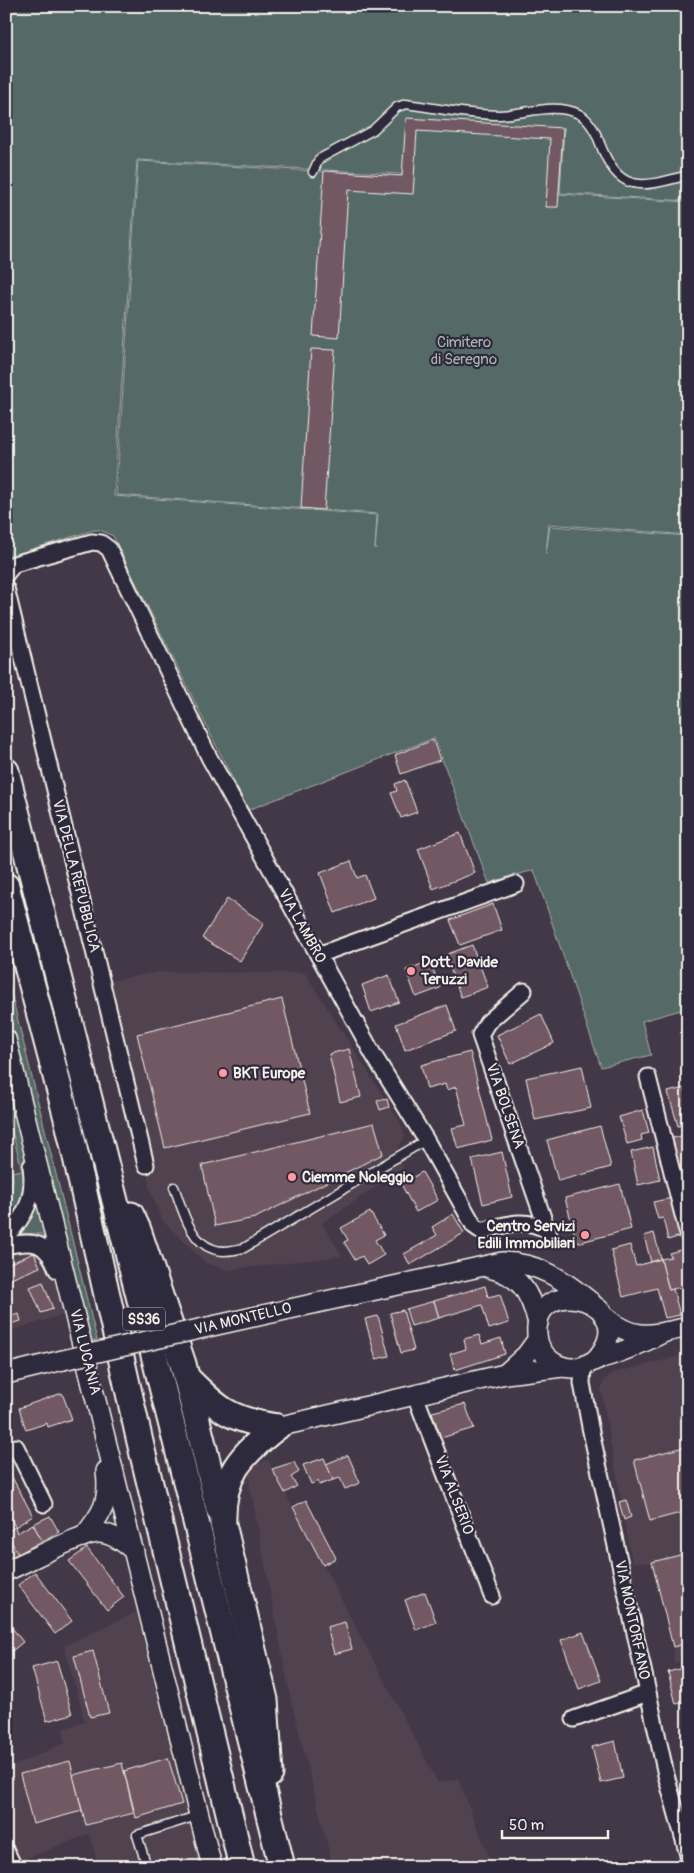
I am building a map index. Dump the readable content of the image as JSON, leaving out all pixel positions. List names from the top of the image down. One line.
{"streets":{"highway":["SS36"],"street":["VIA DELLA REPUBBLICA","VIA LAMBRO","VIA BOLSENA","VIA MONTELLO","VIA LUCANIA","VIA ALSERIO","VIA MONTORFANO"]},"crossings":[["VIA LAMBRO","VIA BOLSENA"],["VIA MONTELLO","VIA MONTORFANO"]],"parks":["Cimitero di Seregno"],"places":["Dott. Davide Teruzzi","BKT Europe","Ciemme Noleggio","Centro Servizi Edili Immobiliari"],"scale_bar":"50 m"}
